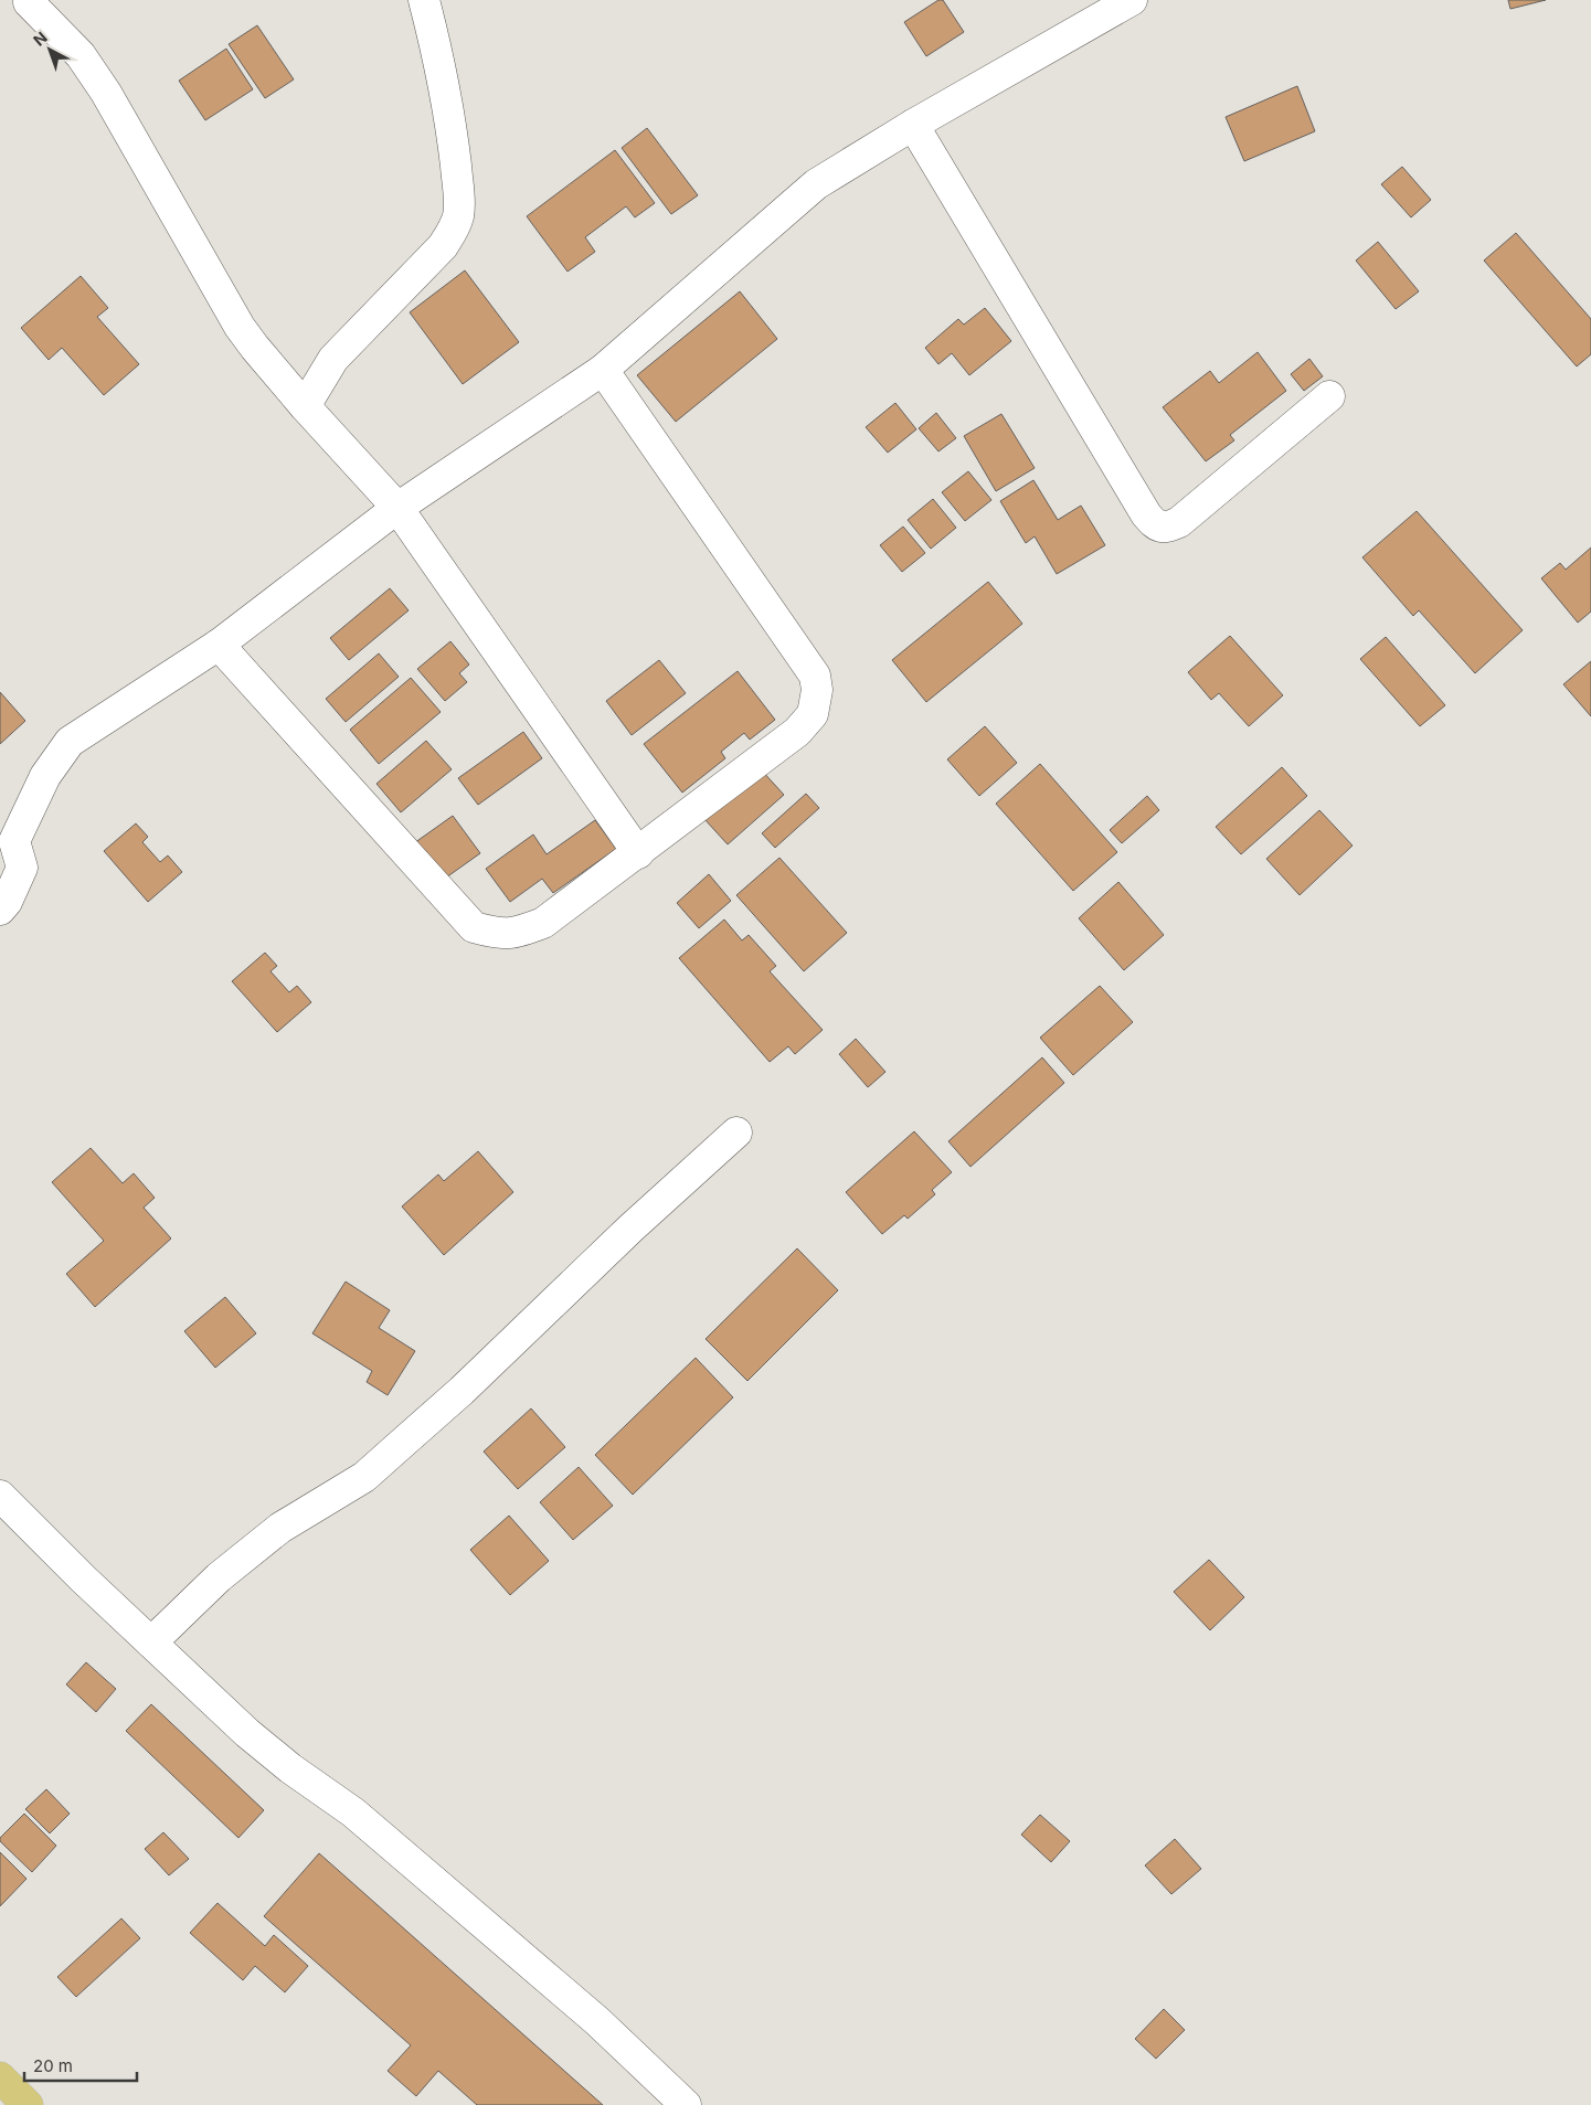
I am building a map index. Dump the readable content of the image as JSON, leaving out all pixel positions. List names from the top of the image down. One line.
{"scale_bar":"20 m","north":"top left"}
